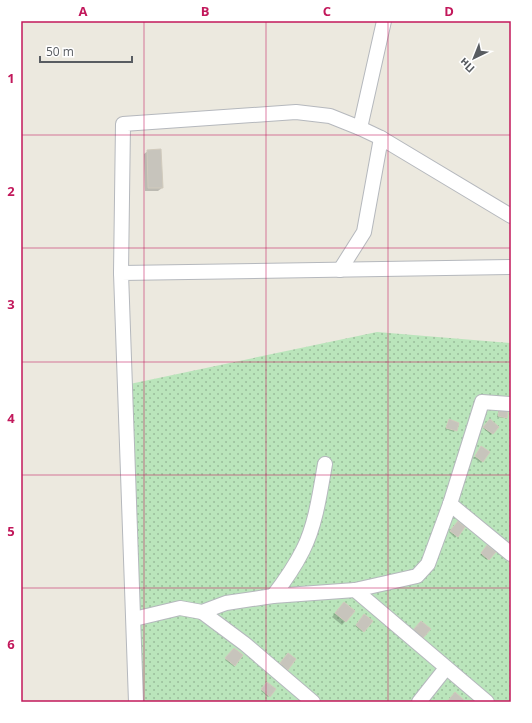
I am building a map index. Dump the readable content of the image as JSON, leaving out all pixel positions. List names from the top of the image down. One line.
{"scale_bar":"50 m","north":"bottom left","grid":{"columns":["A","B","C","D"],"rows":["1","2","3","4","5","6"]}}
